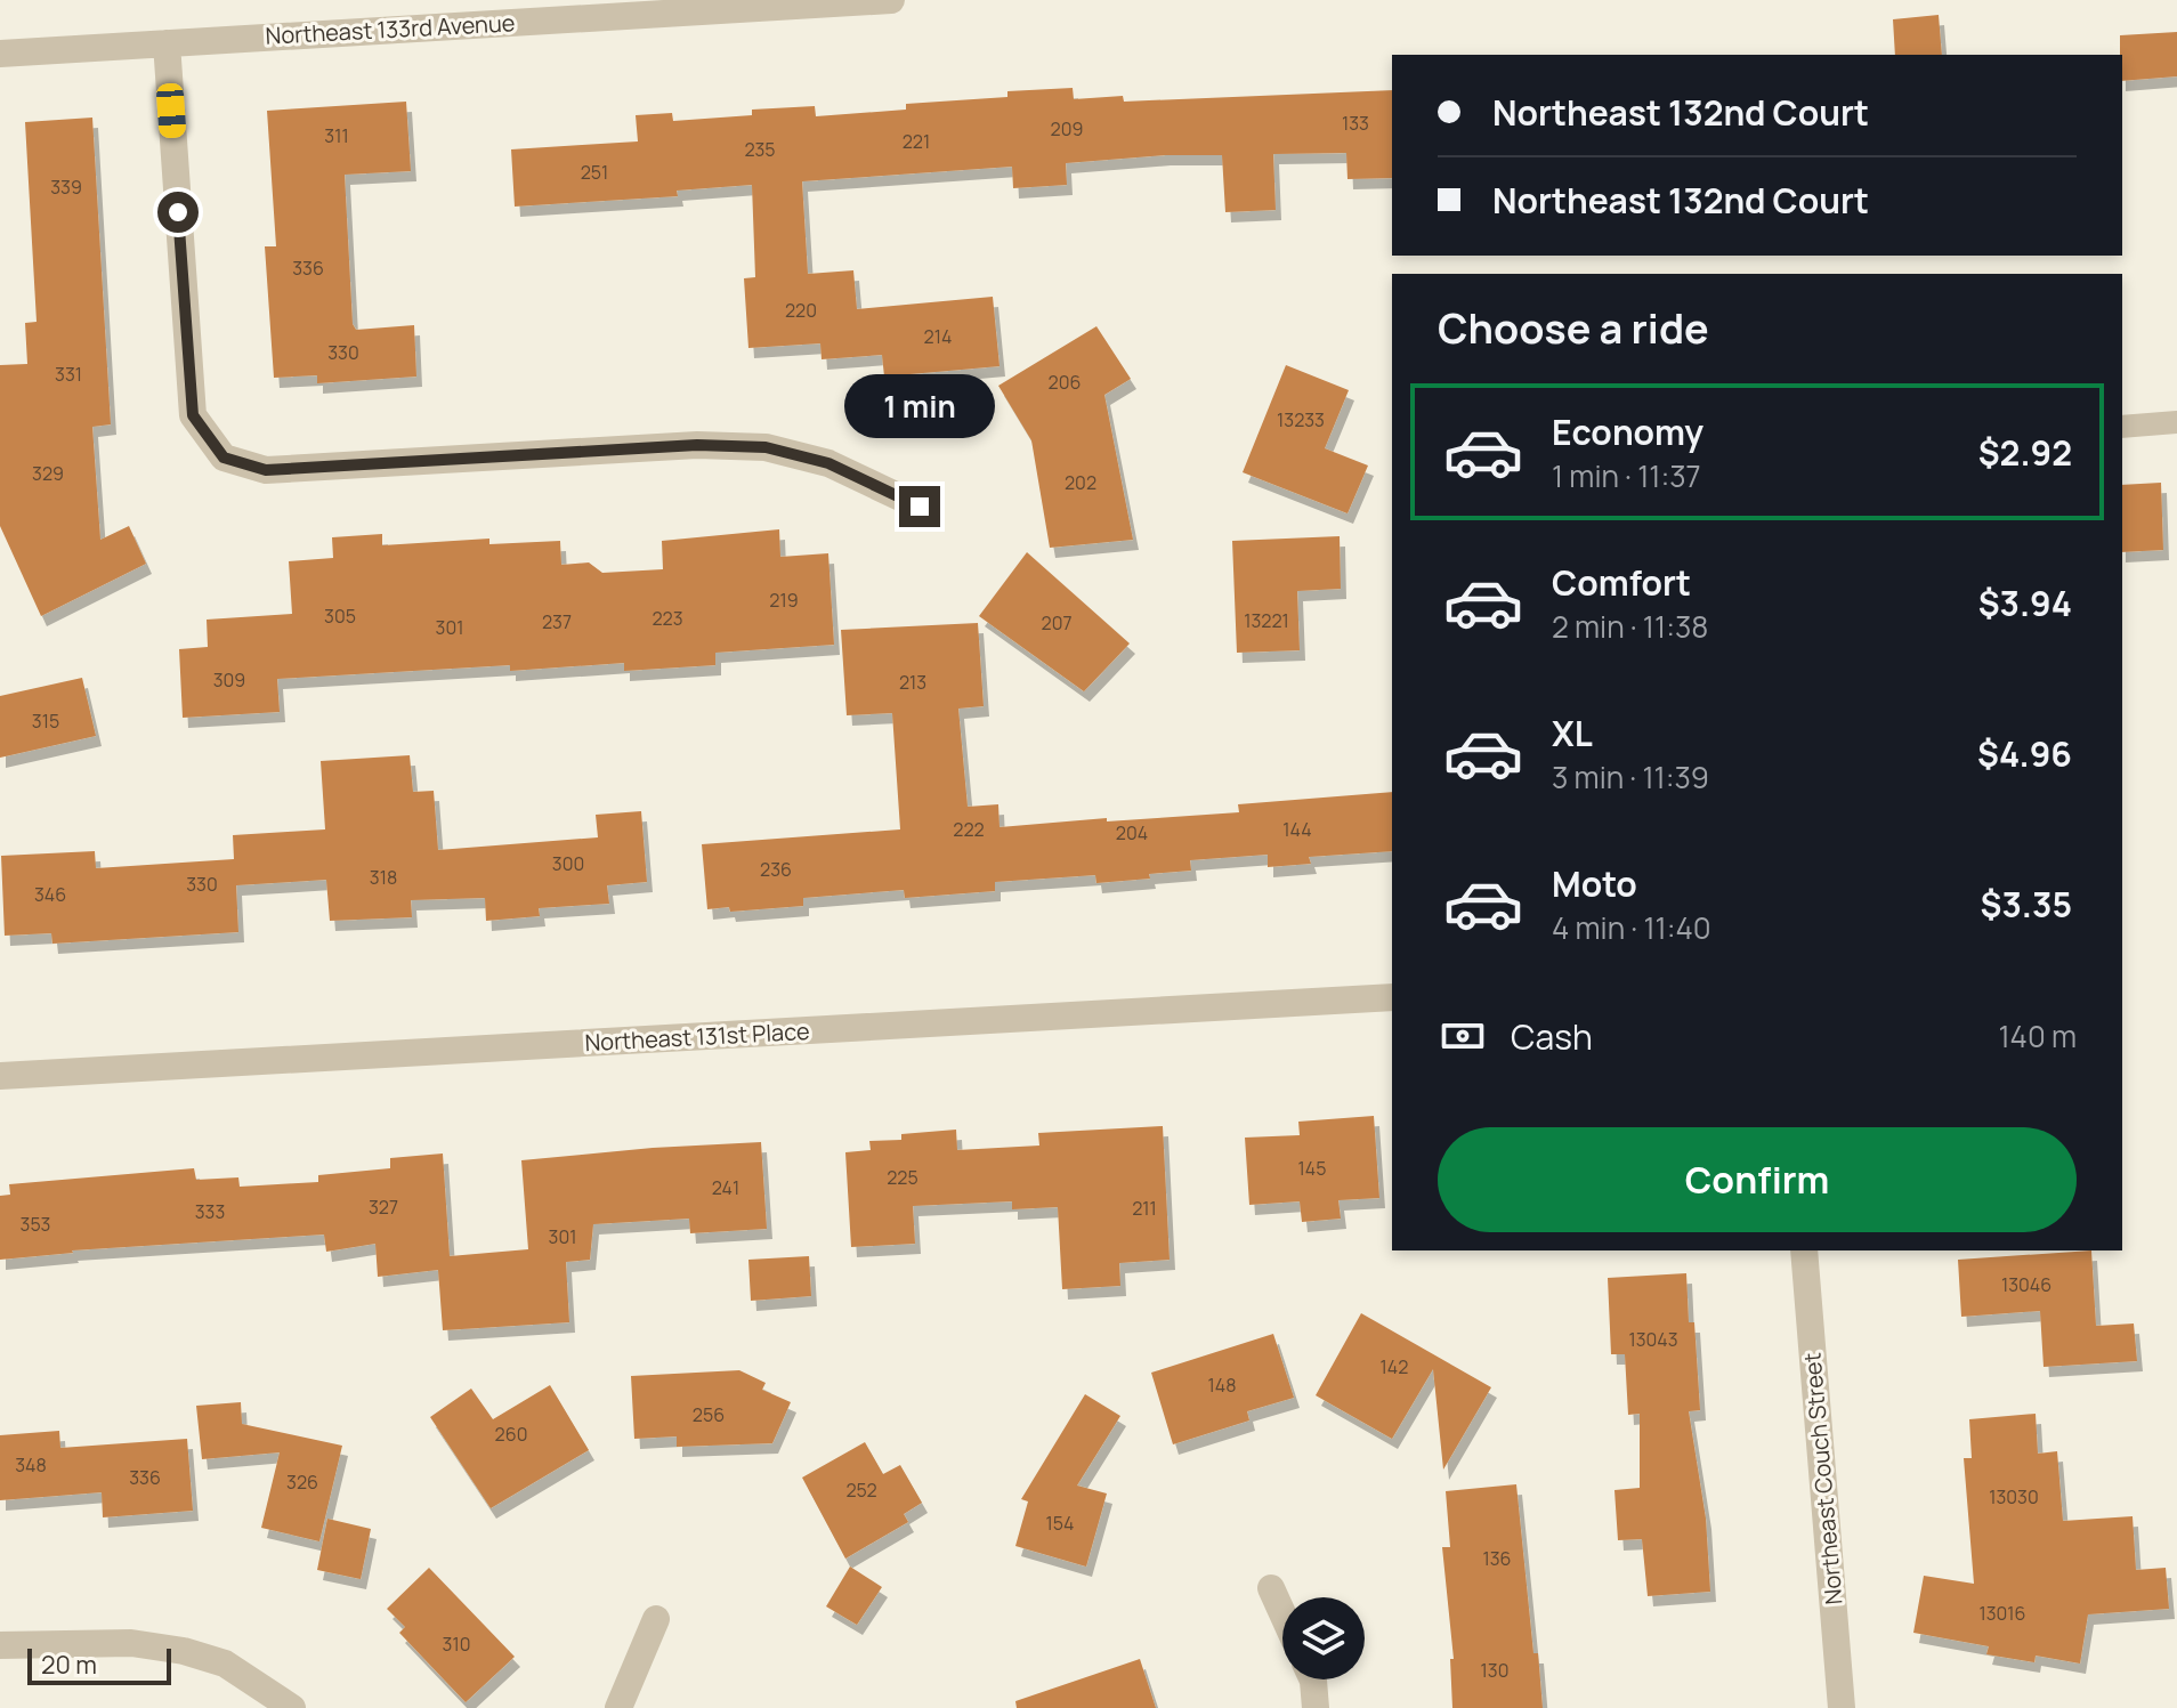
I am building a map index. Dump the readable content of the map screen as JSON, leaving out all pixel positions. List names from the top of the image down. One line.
{"streets":{"street":["Northeast 133rd Avenue","Northeast 131st Place","Northeast Couch Street"]},"house_numbers":["133","209","311","221","235","251","339","336","220","214","330","331","206","13233","329","202","219","305","223","13221","237","207","301","309","213","315","222","144","204","300","236","318","330","346","145","225","241","327","211","333","353","301","13046","13043","142","148","256","260","348","336","326","252","13030","154","136","13016","310","130"],"scale_bar":"20 m","page":{"banner":["Northeast 132nd Court","Northeast 132nd Court"],"heading":"Choose a ride","bubble":"1 min","list":[{"name":"Economy","note":"1 min · 11:37","value":"$2.92"},{"name":"Comfort","note":"2 min · 11:38","value":"$3.94"},{"name":"XL","note":"3 min · 11:39","value":"$4.96"},{"name":"Moto","note":"4 min · 11:40","value":"$3.35"}],"pay":["Cash","140 m"],"buttons":"Confirm","scale":"20 m"}}
